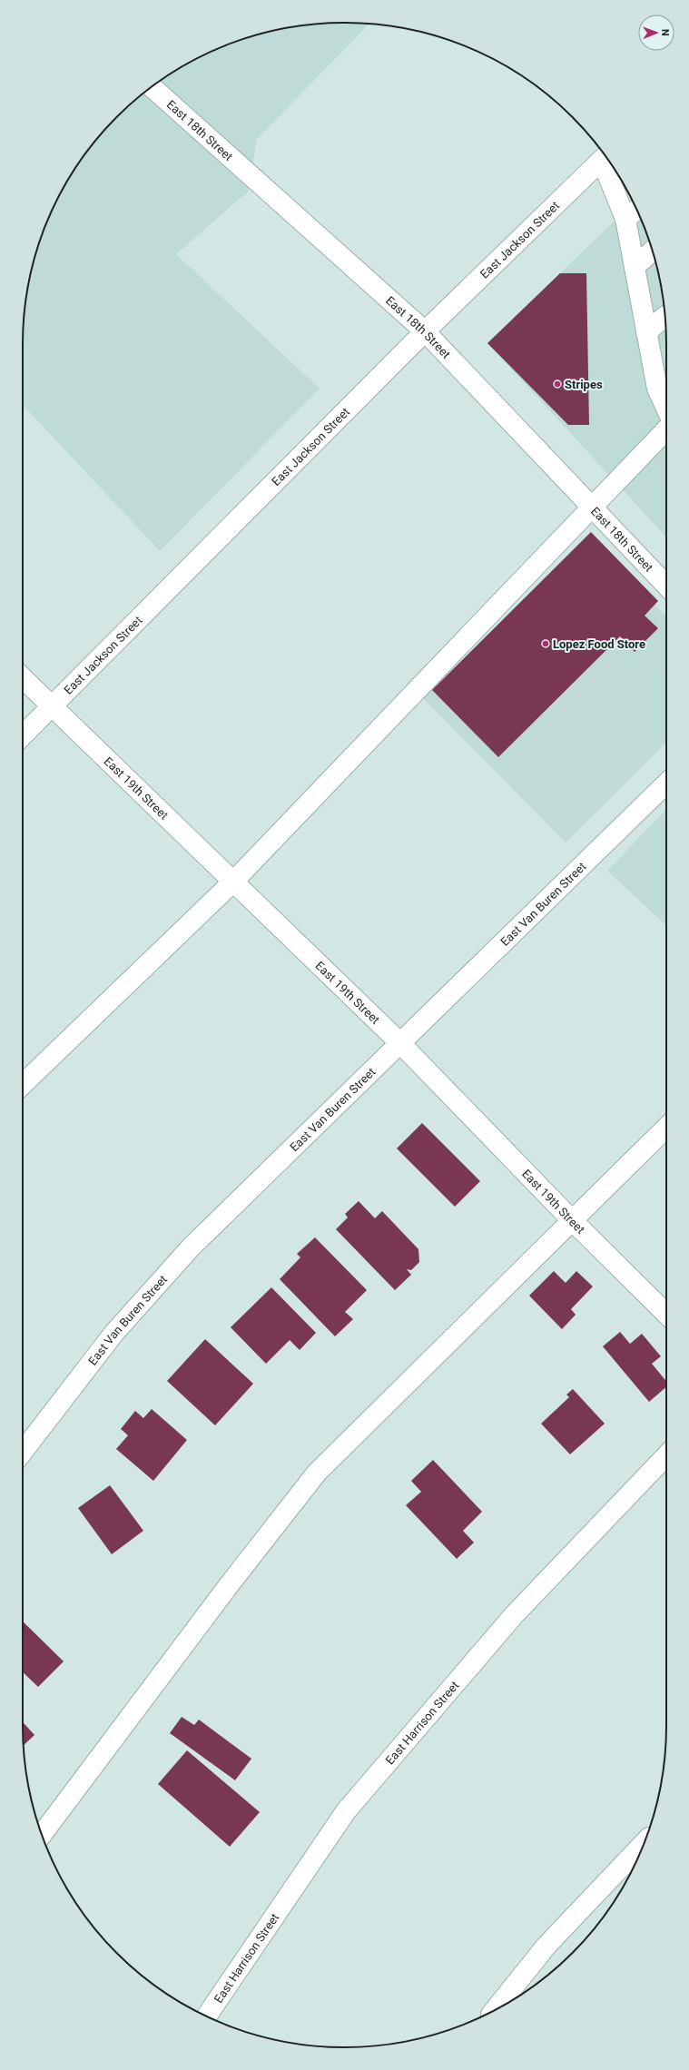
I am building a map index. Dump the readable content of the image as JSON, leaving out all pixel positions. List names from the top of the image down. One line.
{"streets":{"street":["East 18th Street","East Jackson Street","East 19th Street","East Van Buren Street","East Harrison Street"]},"crossings":[["East 18th Street","East Jackson Street"],["East Jackson Street","East 19th Street"],["East 19th Street","East Van Buren Street"]],"places":["Stripes","Lopez Food Store"],"north":"right"}
